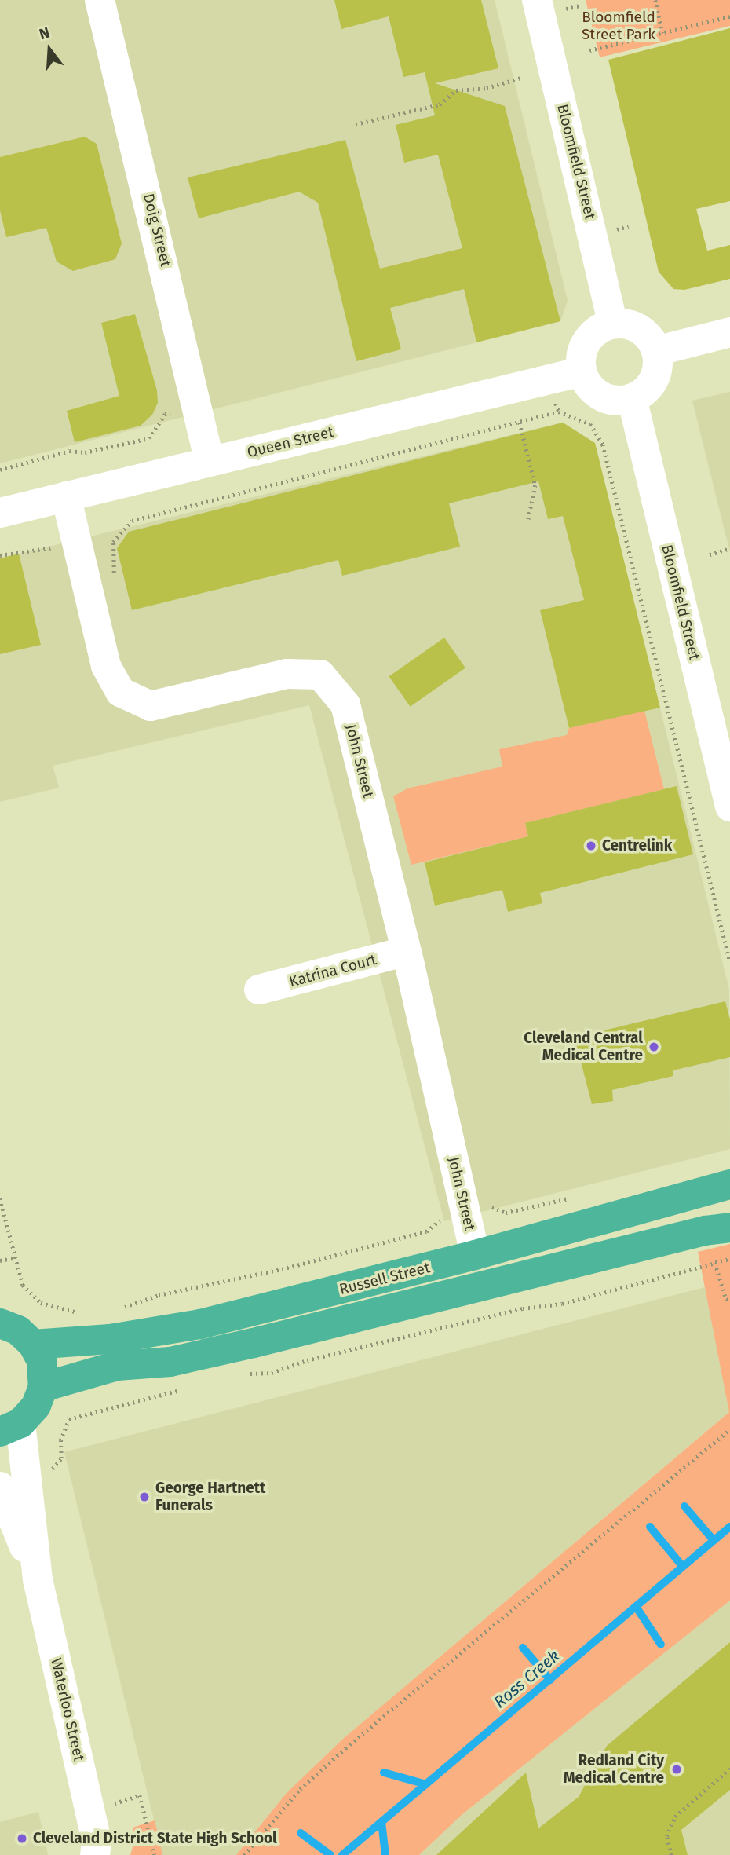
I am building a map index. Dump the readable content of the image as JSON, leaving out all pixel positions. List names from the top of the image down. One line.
{"streets":{"highway":["Russell Street"],"street":["Bloomfield Street","Doig Street","Queen Street","John Street","Katrina Court","Waterloo Street"]},"crossings":[["Bloomfield Street","Queen Street"],["Doig Street","Queen Street"],["Queen Street","John Street"],["John Street","Katrina Court"],["John Street","Russell Street"]],"water":["Ross Creek"],"parks":["Bloomfield Street Park"],"places":["Centrelink","Cleveland Central Medical Centre","George Hartnett Funerals","Redland City Medical Centre","Cleveland District State High School"],"north":"top"}
